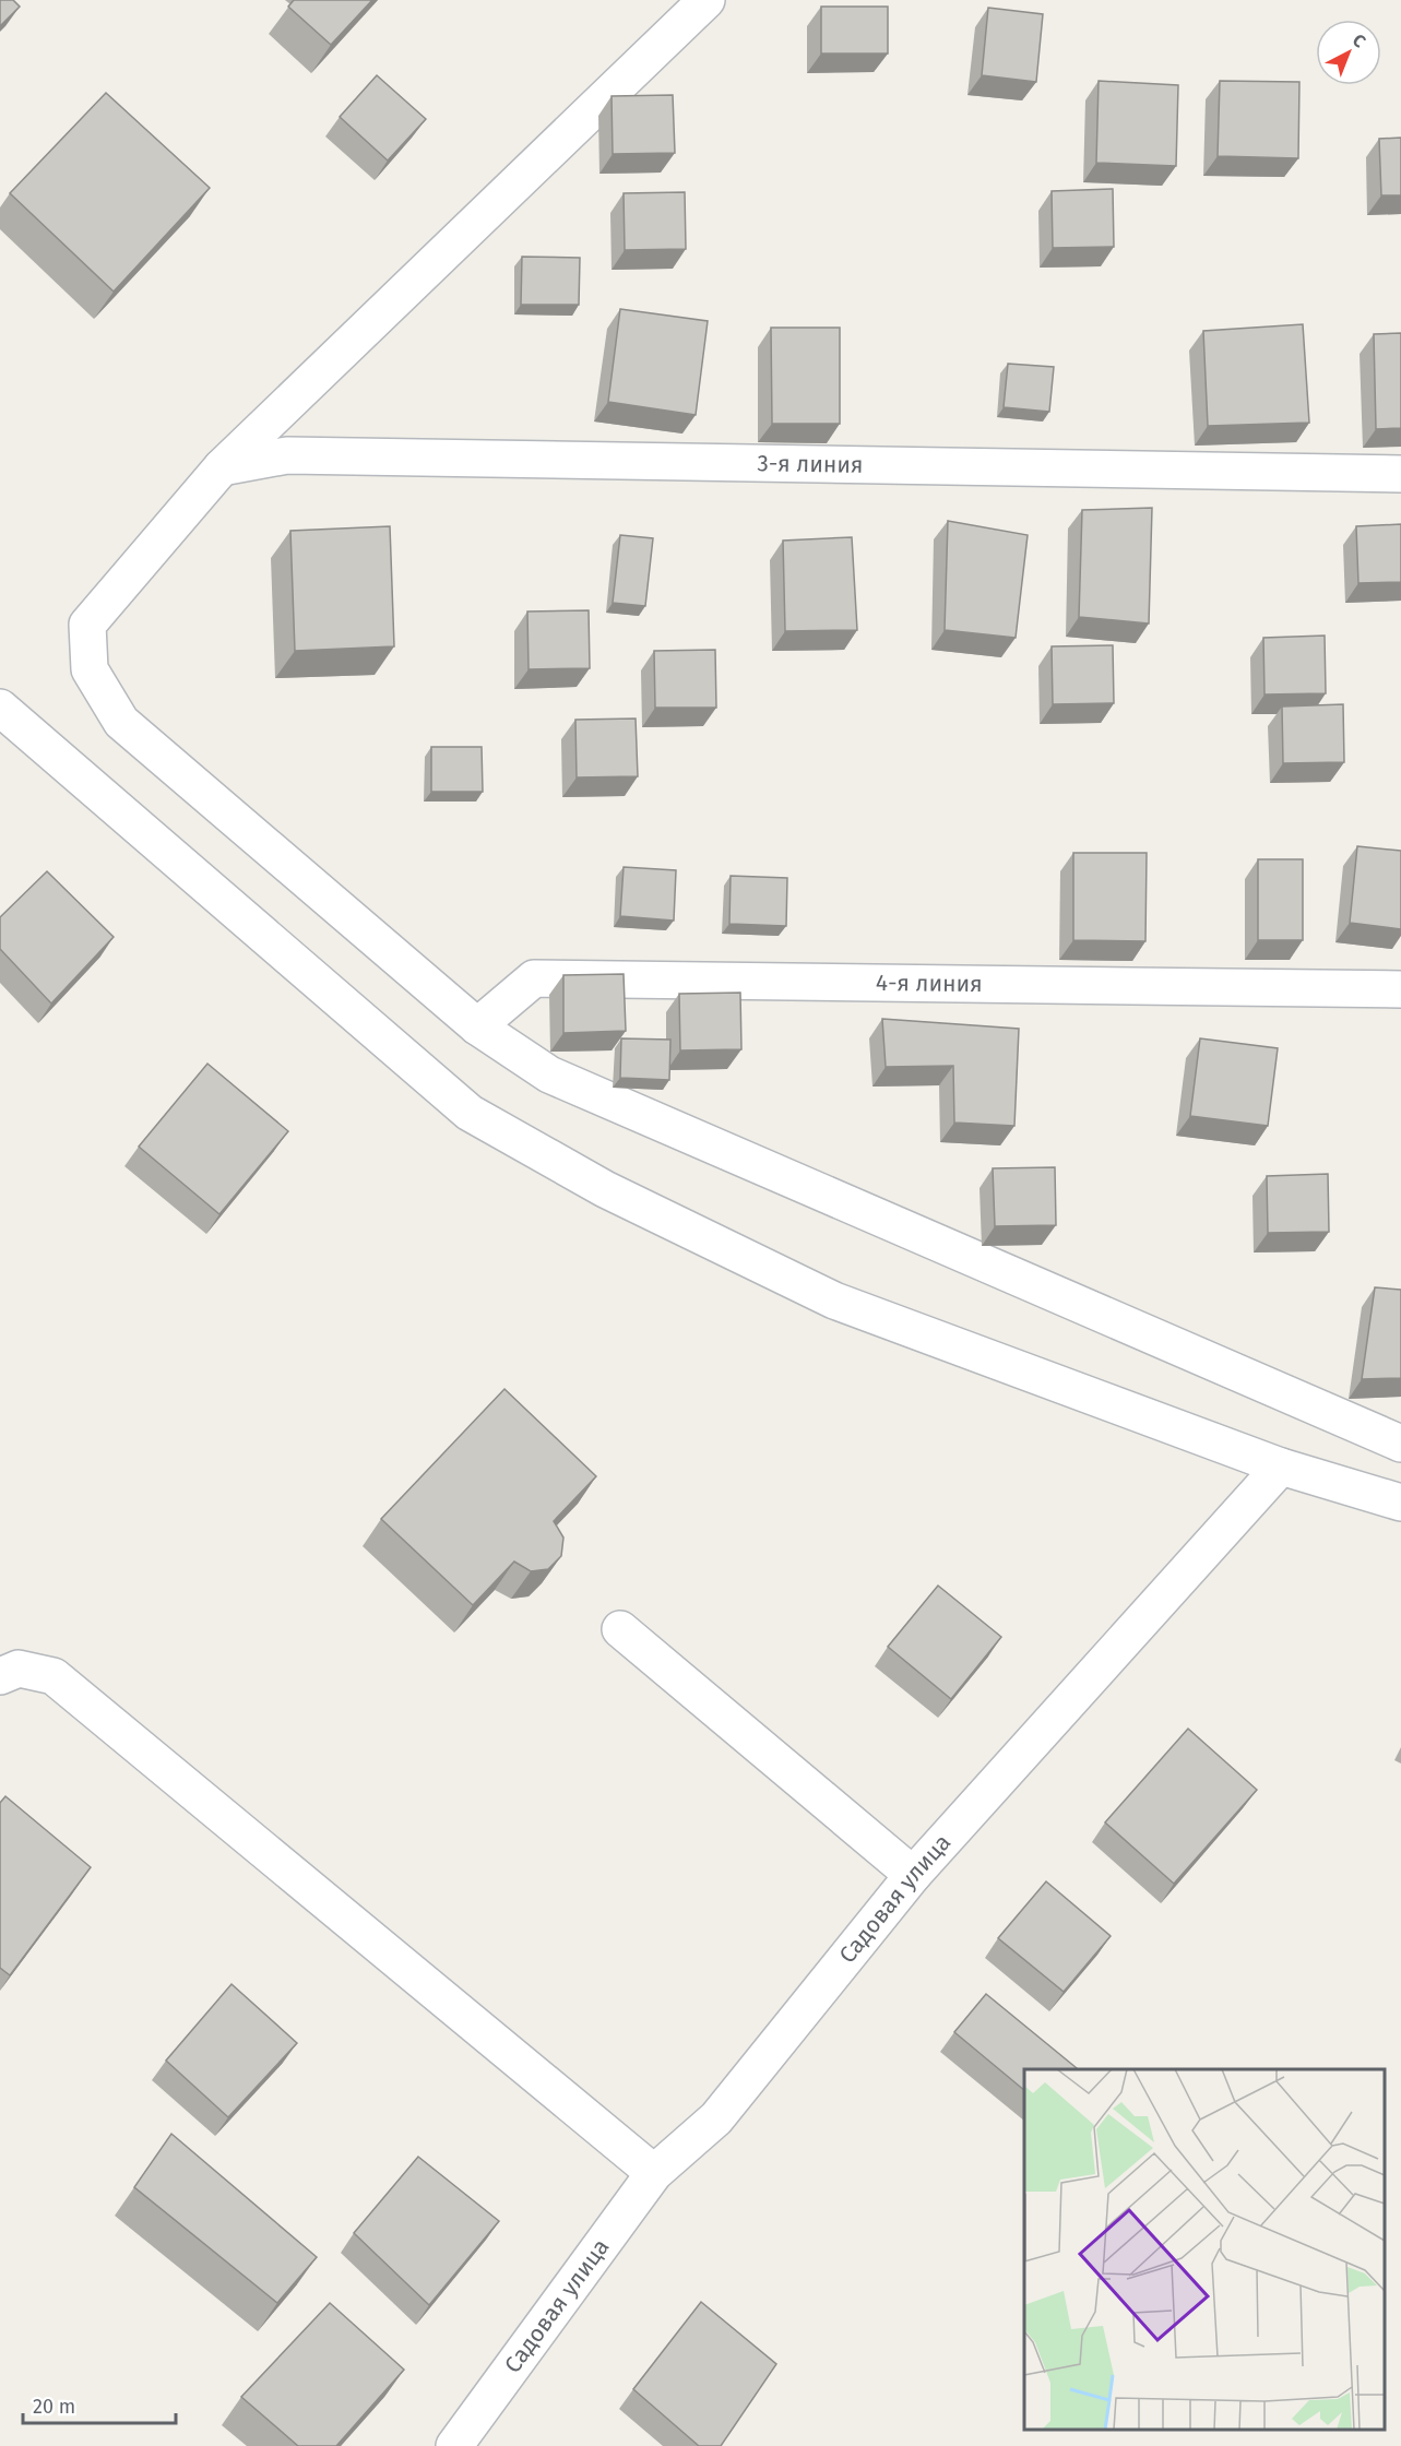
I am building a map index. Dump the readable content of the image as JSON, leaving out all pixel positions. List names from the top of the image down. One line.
{"streets":{"street":["3-я линия","4-я линия","Садовая улица"]},"scale_bar":"20 m","north":"top right"}
